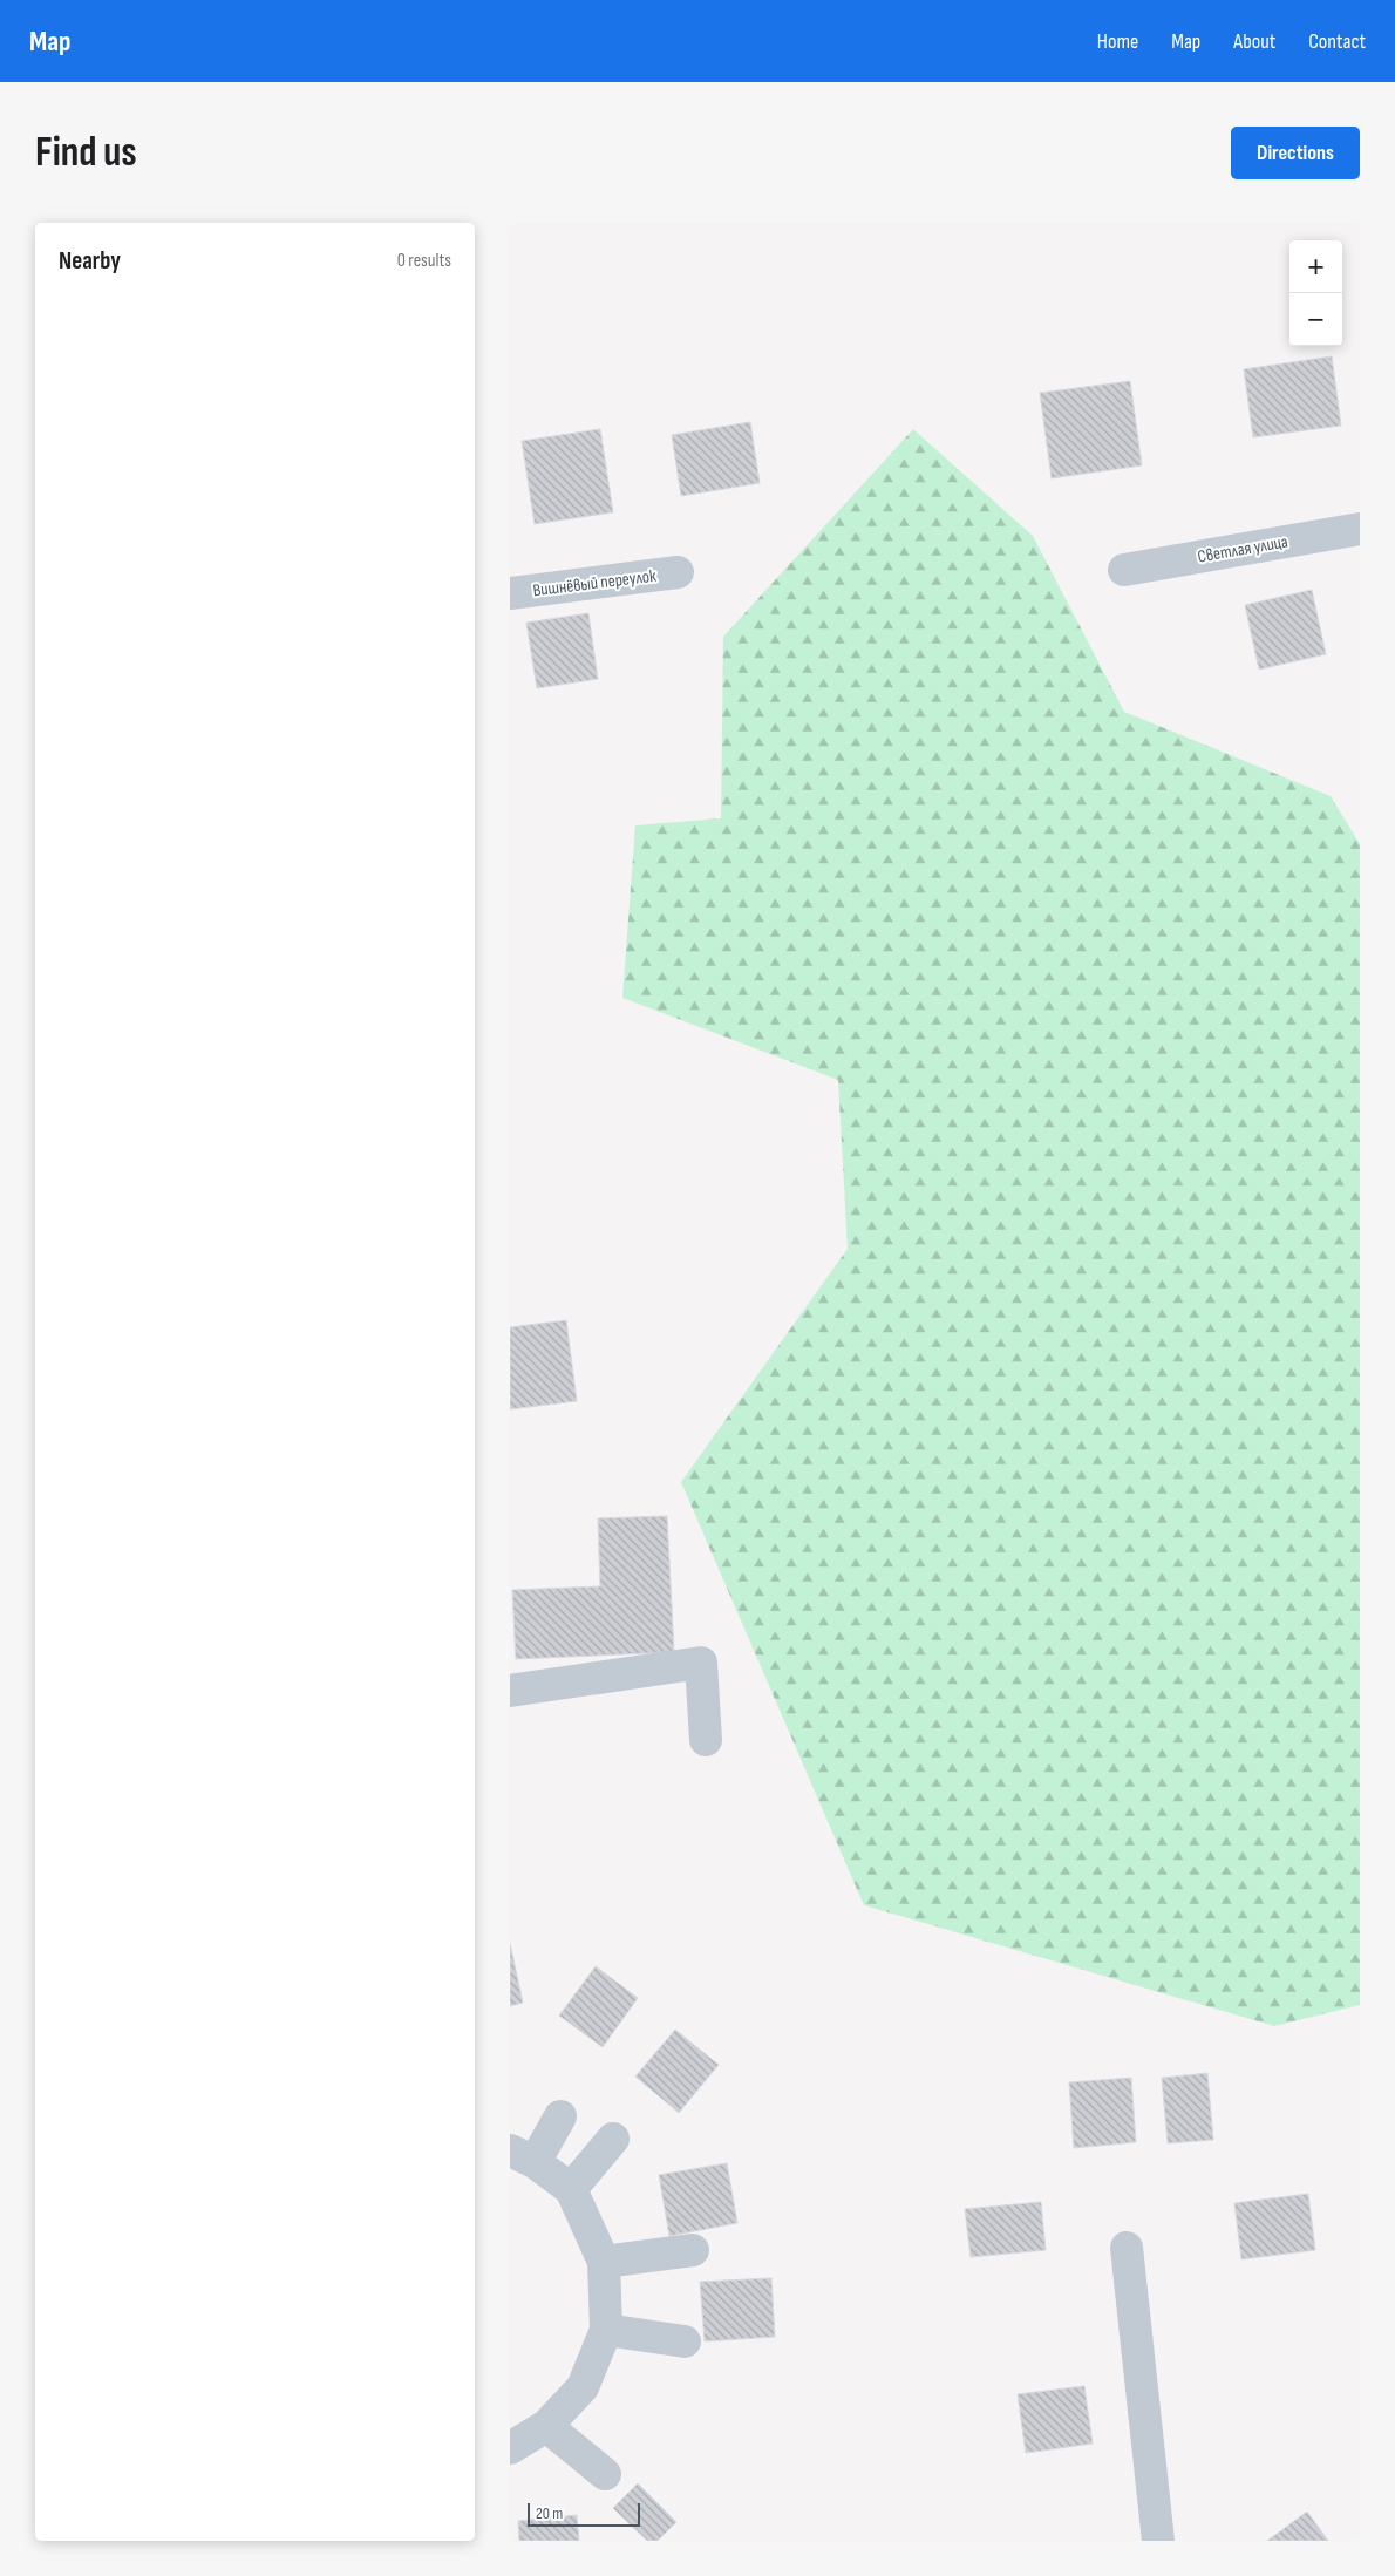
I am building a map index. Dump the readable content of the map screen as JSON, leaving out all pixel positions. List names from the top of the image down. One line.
{"streets":{"street":["Светлая улица","Вишнёвый переулок"]},"scale_bar":"20 m","page":{"header":"Map","nav":["Home","Map","About","Contact"],"buttons":"Directions","title":"Find us","heading":["Nearby","0 results"],"map_buttons":["+","−"],"scale":"20 m"}}
